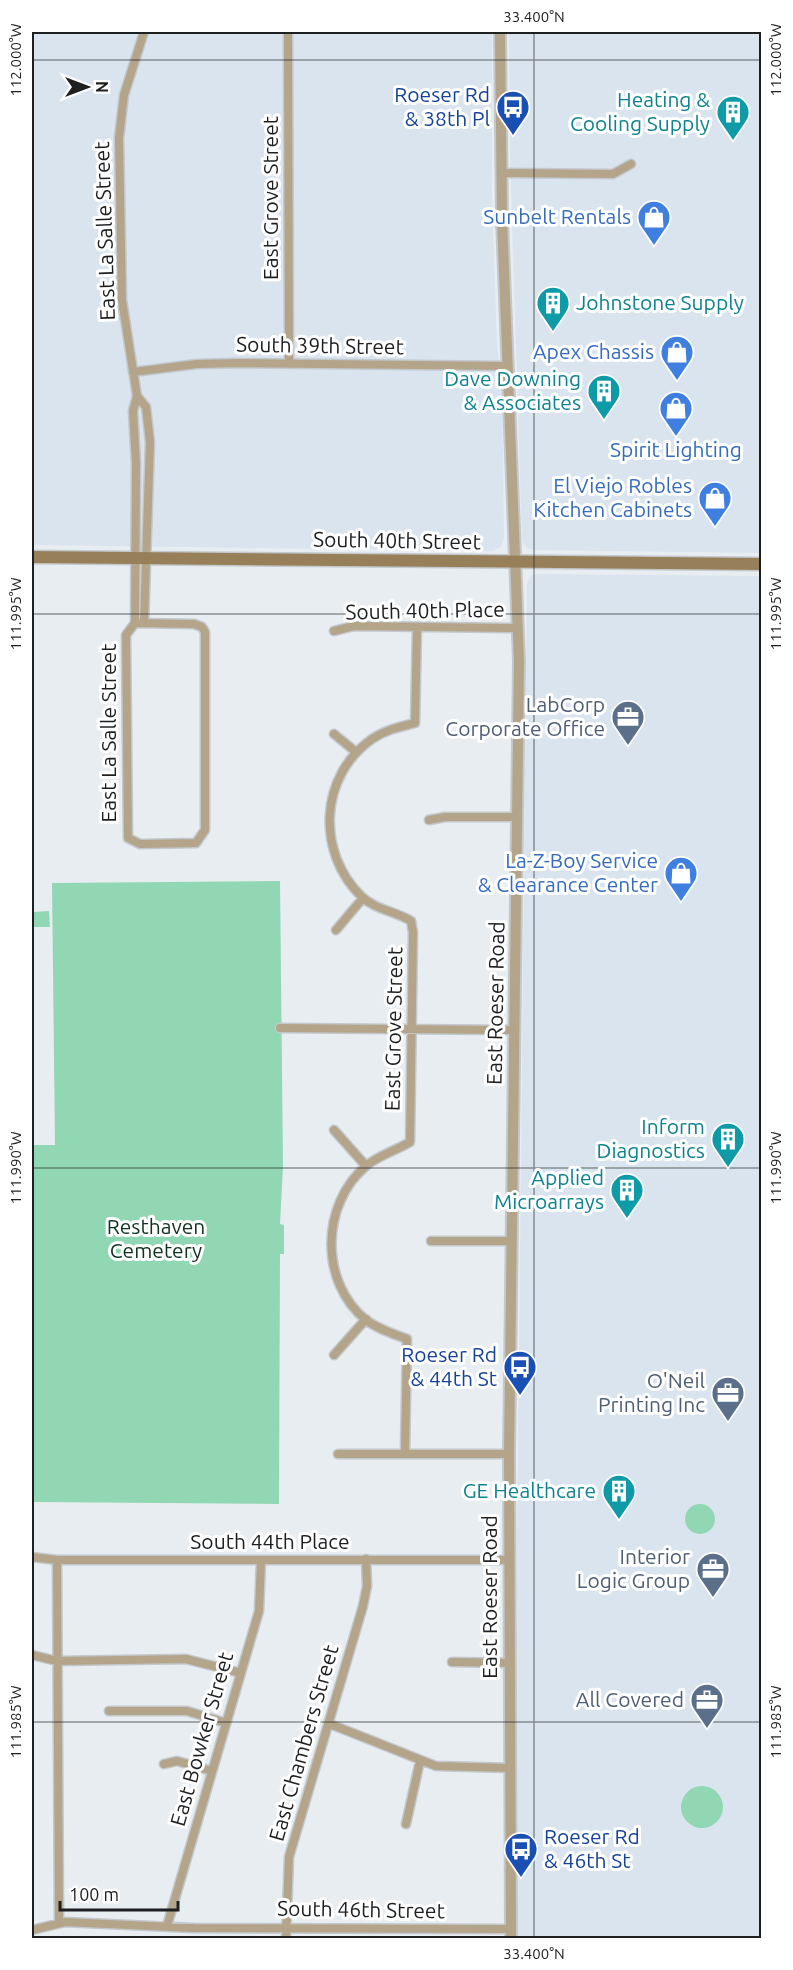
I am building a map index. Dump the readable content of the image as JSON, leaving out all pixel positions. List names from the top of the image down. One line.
{"streets":{"main road":["South 40th Street"],"street":["East Grove Street","East La Salle Street","South 39th Street","South 40th Place","East Roeser Road","South 44th Place","East Bowker Street","East Chambers Street","South 46th Street"]},"crossings":[["East Grove Street","South 39th Street"],["East Grove Street","South 40th Place"],["East La Salle Street","South 39th Street"],["East La Salle Street","South 40th Street"],["South 39th Street","East Roeser Road"],["South 40th Street","East Roeser Road"],["South 40th Place","East Roeser Road"],["East Roeser Road","South 44th Place"],["East Roeser Road","South 46th Street"],["South 44th Place","East Bowker Street"],["South 44th Place","East Chambers Street"],["East Bowker Street","South 46th Street"],["East Chambers Street","South 46th Street"]],"parks":["Resthaven Cemetery"],"places":{"bus stop":["Roeser Rd & 38th Pl","Roeser Rd & 44th St","Roeser Rd & 46th St"],"building":["Heating & Cooling Supply","Johnstone Supply","Dave Downing & Associates","Inform Diagnostics","Applied Microarrays","GE Healthcare"],"shop":["Sunbelt Rentals","Apex Chassis","Spirit Lighting","El Viejo Robles Kitchen Cabinets","La-Z-Boy Service & Clearance Center"],"office":["LabCorp Corporate Office","O'Neil Printing Inc","Interior Logic Group","All Covered"]},"scale_bar":"100 m","north":"right","coordinates":["33.400°N","112.000°W","111.995°W","111.990°W","111.985°W"]}
